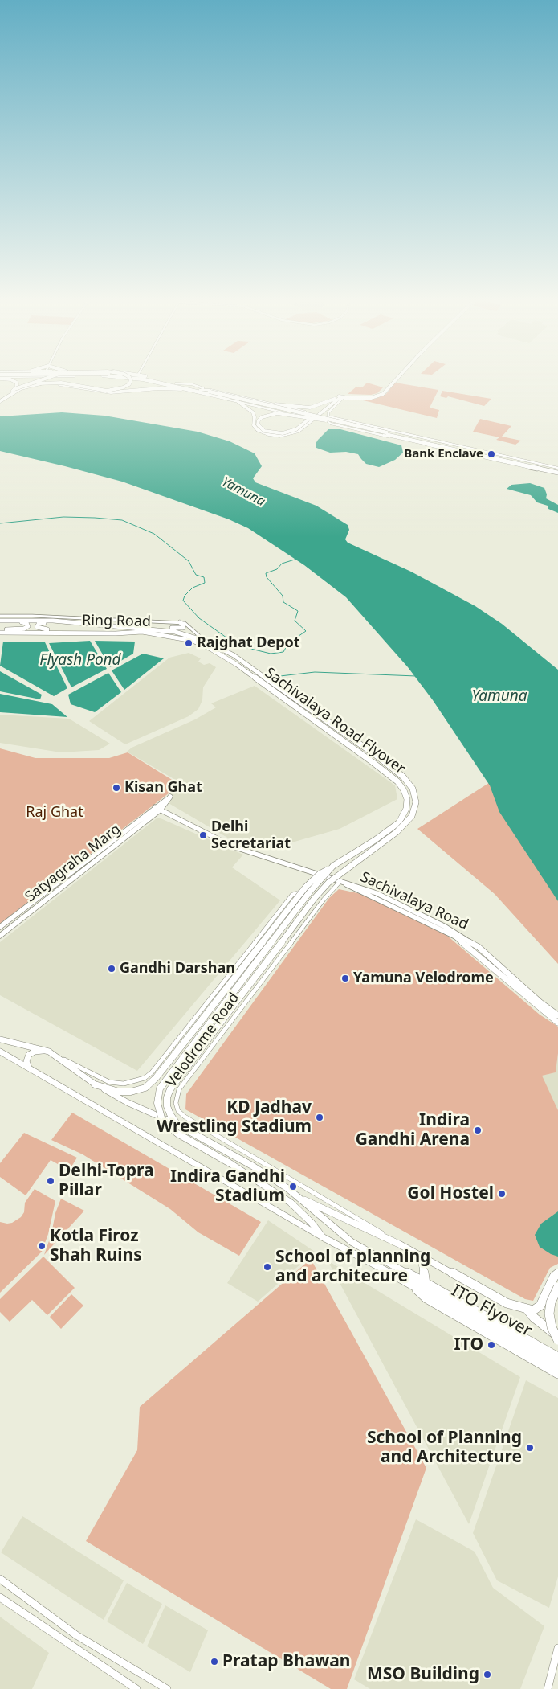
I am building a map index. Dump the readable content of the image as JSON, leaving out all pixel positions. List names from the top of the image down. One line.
{"streets":{"highway":["Ring Road","Sachivalaya Road Flyover","ITO Flyover"],"main road":["Satyagraha Marg","Sachivalaya Road"],"street":["Velodrome Road"]},"crossings":[["Ring Road","Sachivalaya Road Flyover"],["Satyagraha Marg","Sachivalaya Road"],["Sachivalaya Road","Velodrome Road"]],"water":["Yamuna","Flyash Pond"],"parks":["Raj Ghat"],"places":["Bank Enclave","Rajghat Depot","Kisan Ghat","Delhi Secretariat","Gandhi Darshan","Yamuna Velodrome","KD Jadhav Wrestling Stadium","Indira Gandhi Arena","Delhi-Topra Pillar","Indira Gandhi Stadium","Gol Hostel","Kotla Firoz Shah Ruins","School of planning and architecure","ITO","School of Planning and Architecture","Pratap Bhawan","MSO Building"]}
